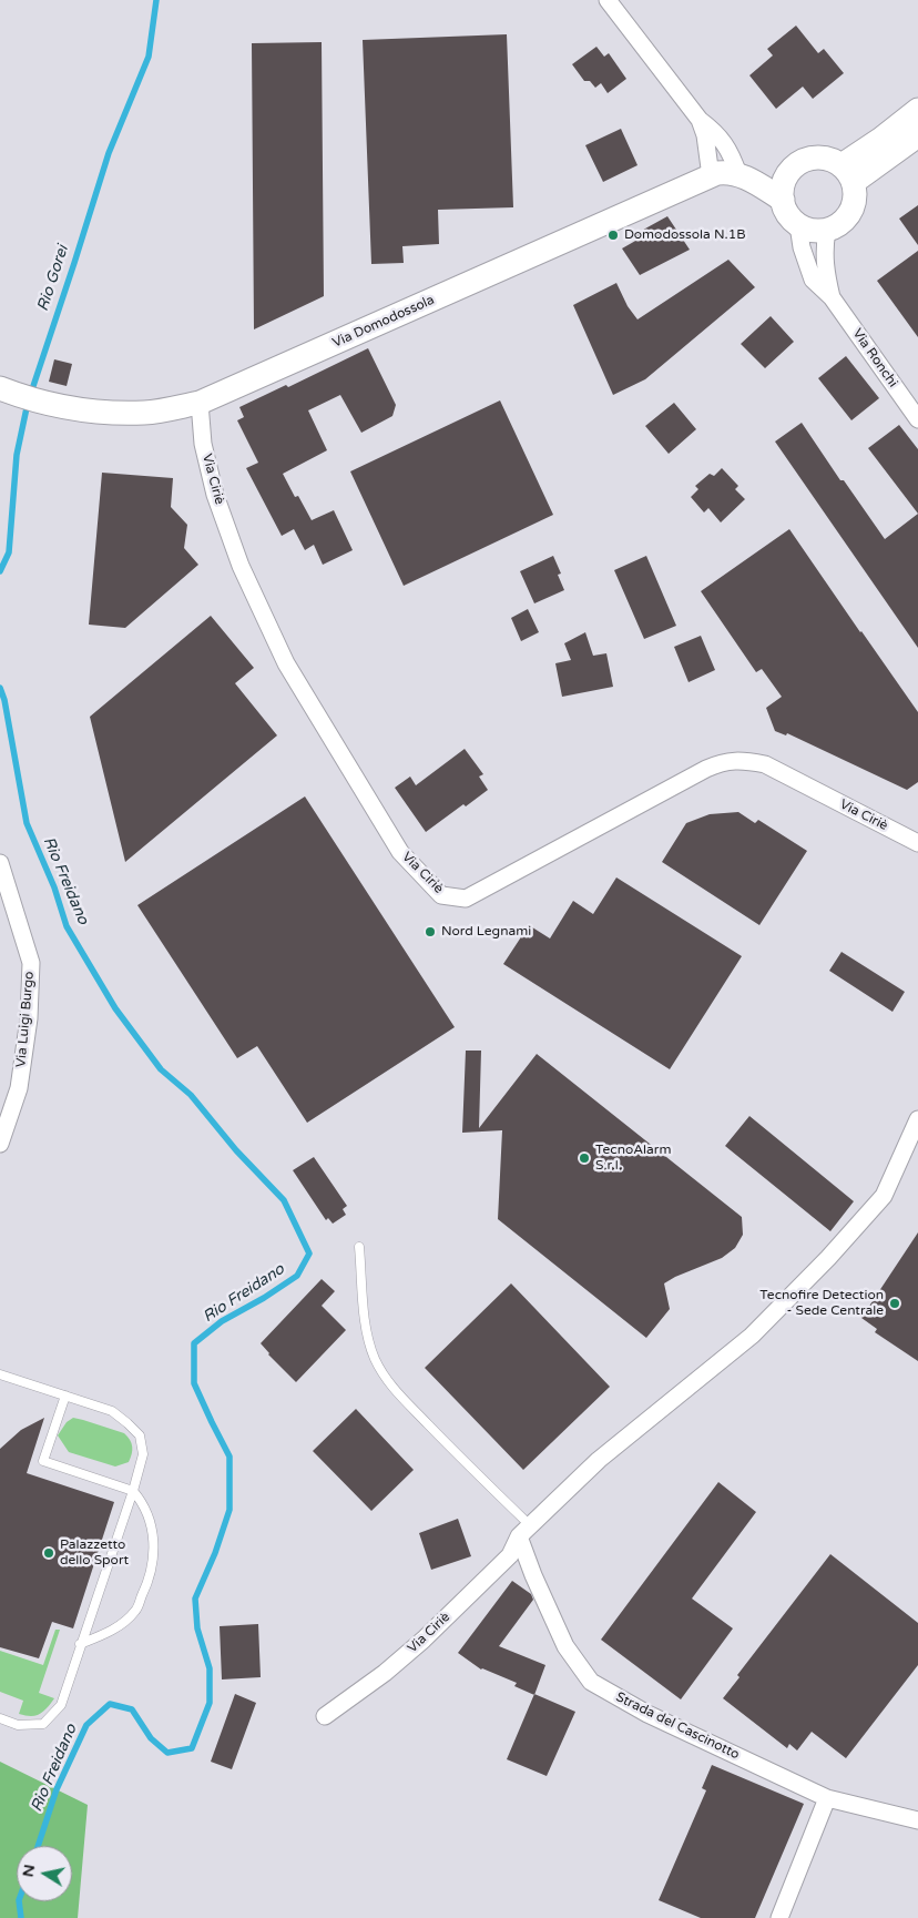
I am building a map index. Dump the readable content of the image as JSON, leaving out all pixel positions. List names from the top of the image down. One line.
{"streets":{"street":["Via Domodossola","Via Ronchi","Via Ciriè","Via Luigi Burgo","Strada del Cascinotto"]},"crossings":[["Via Domodossola","Via Ciriè"],["Via Ciriè","Strada del Cascinotto"]],"water":["Rio Gorei","Rio Freidano"],"places":["Domodossola N.1B","Nord Legnami","TecnoAlarm S.r.l.","Tecnofire Detection - Sede Centrale","Palazzetto dello Sport"],"north":"left"}
